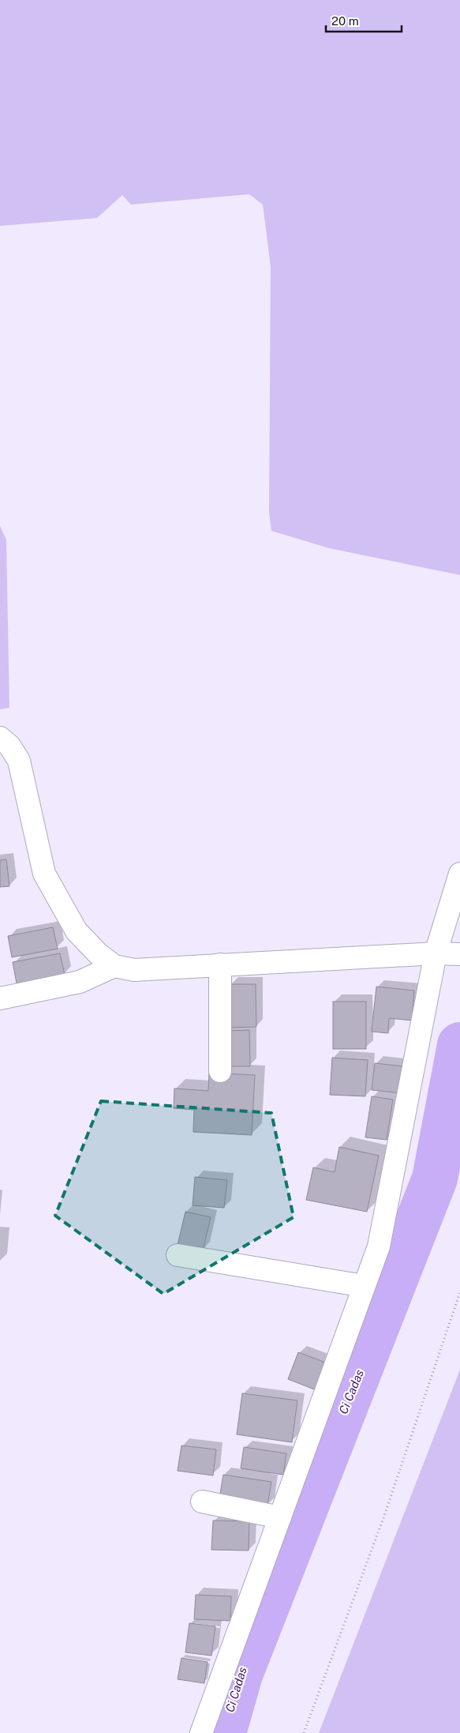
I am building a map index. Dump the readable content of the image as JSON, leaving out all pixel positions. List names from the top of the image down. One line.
{"water":["Ci Cadas"],"scale_bar":"20 m"}
